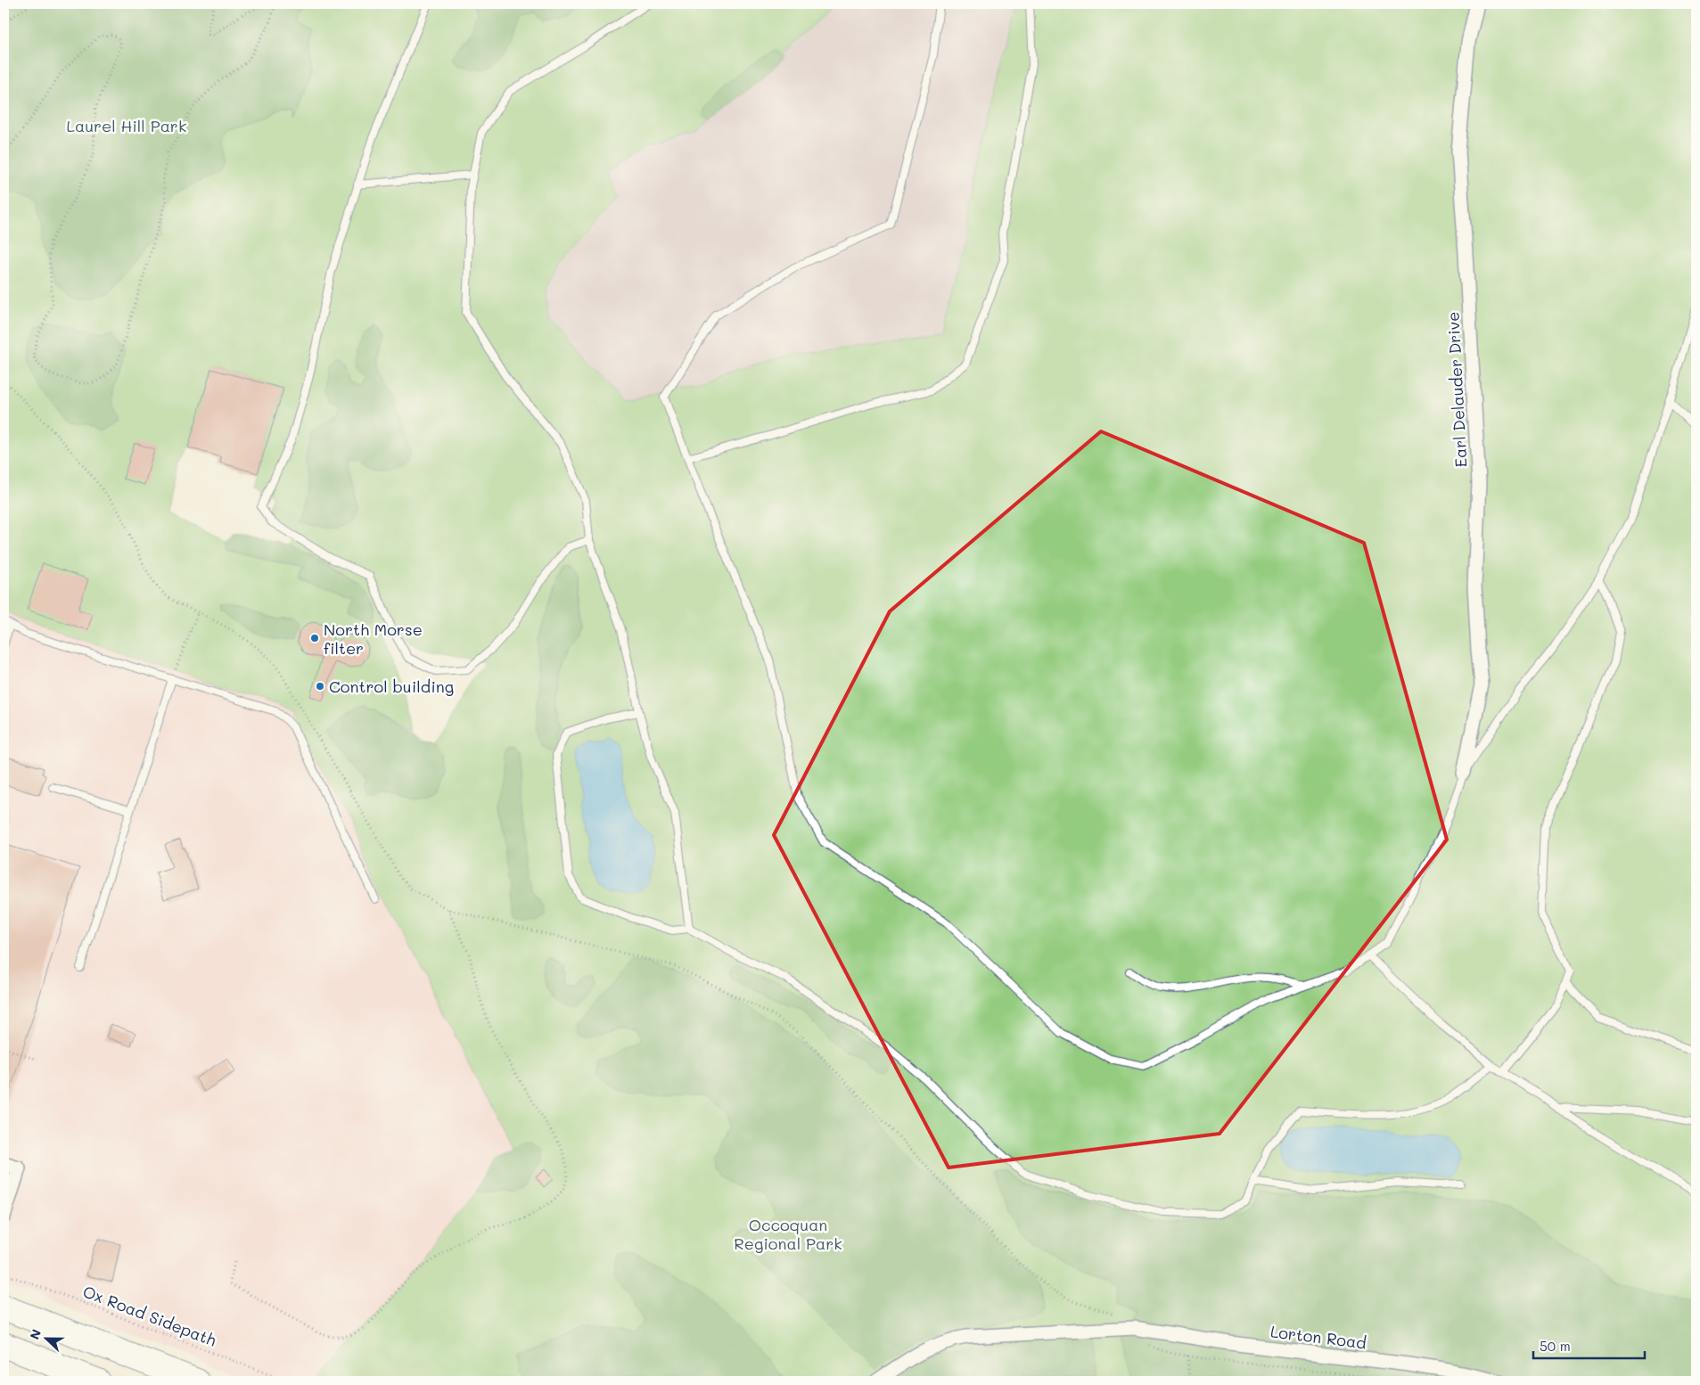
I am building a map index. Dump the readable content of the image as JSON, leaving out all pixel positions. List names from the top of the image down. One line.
{"streets":{"street":["Earl Delauder Drive","Lorton Road"],"path":["Ox Road Sidepath"]},"parks":["Laurel Hill Park","Occoquan Regional Park"],"places":["North Morse filter","Control building"],"scale_bar":"50 m","north":"left"}
